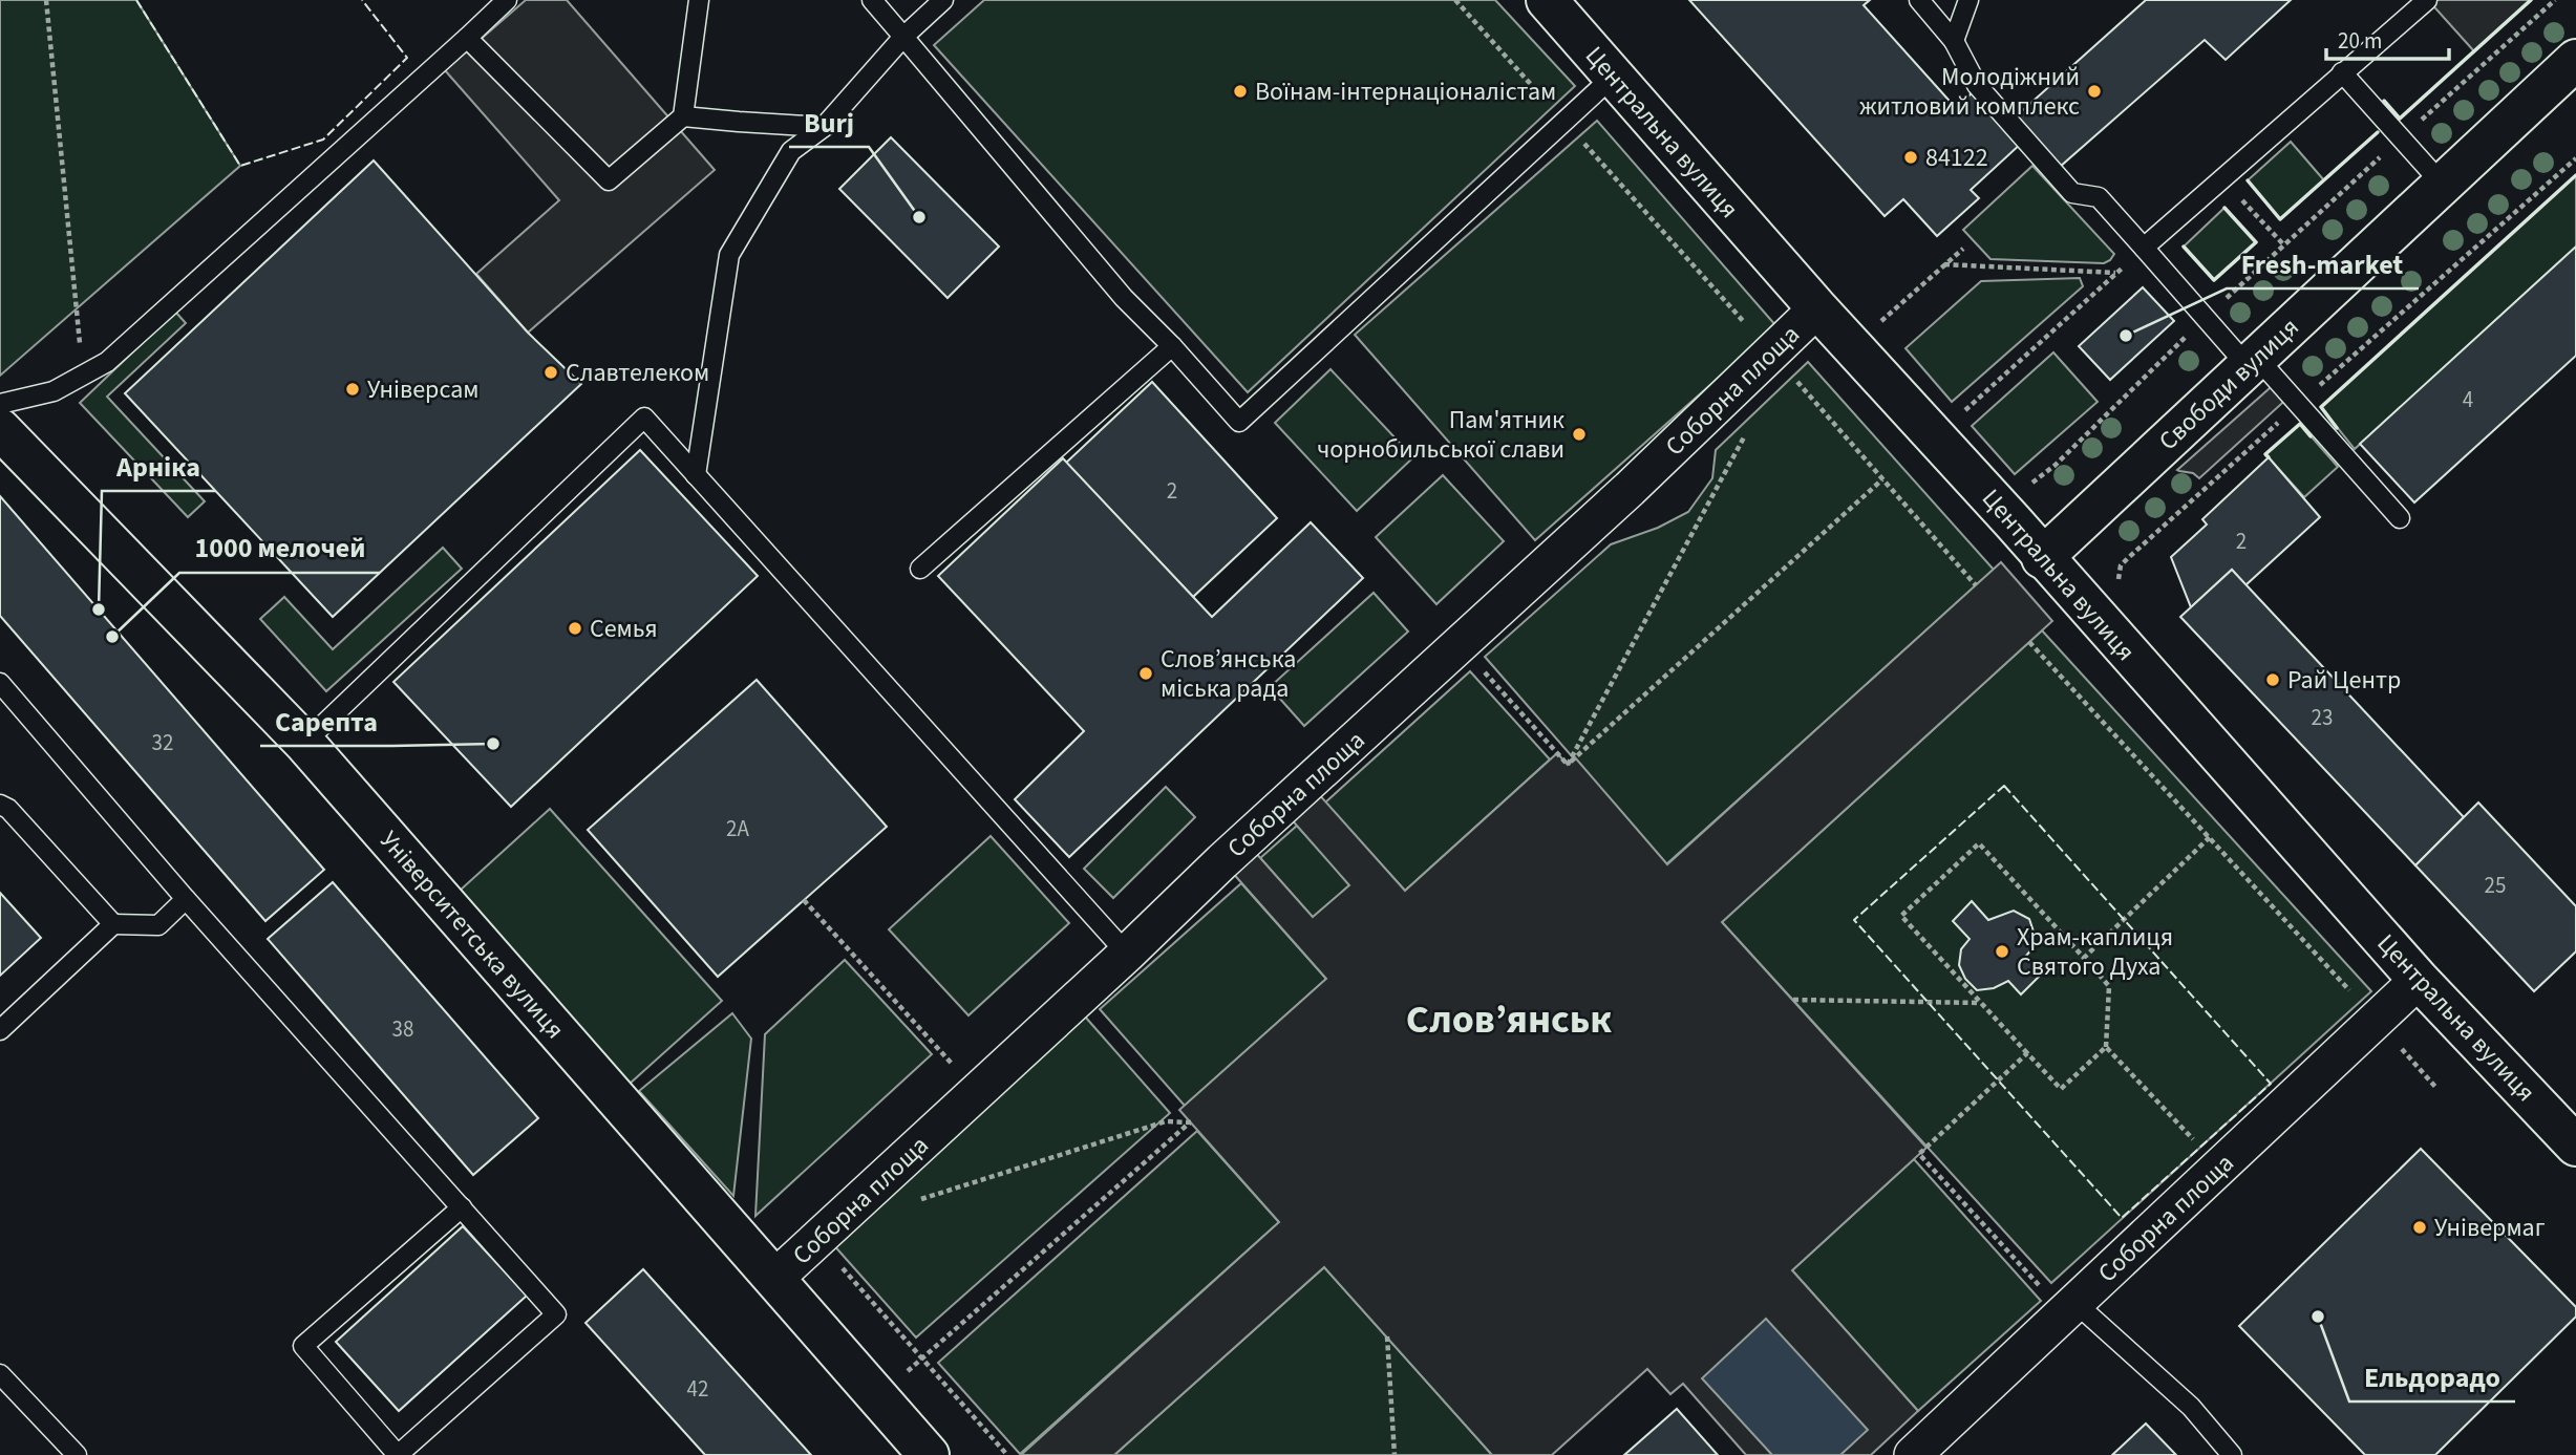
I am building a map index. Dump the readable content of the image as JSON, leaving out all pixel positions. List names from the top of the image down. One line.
{"streets":{"street":["Центральна вулиця","Свободи вулиця","Соборна площа","Університетська вулиця"]},"crossings":[["Центральна вулиця","Свободи вулиця"],["Центральна вулиця","Соборна площа"],["Соборна площа","Університетська вулиця"]],"districts":["Слов’янськ"],"places":["Воїнам-інтернаціоналістам","Молодіжний житловий комплекс","84122","Burj","Fresh-market","Славтелеком","Універсам","Пам'ятник чорнобильської слави","Арніка","Семья","1000 мелочей","Слов’янська міська рада","Рай Центр","Сарепта","Храм-каплиця Святого Духа","Універмаг","Ельдорадо"],"house_numbers":["4","2","2","23","32","2А","25","38","42"],"scale_bar":"20 m"}
